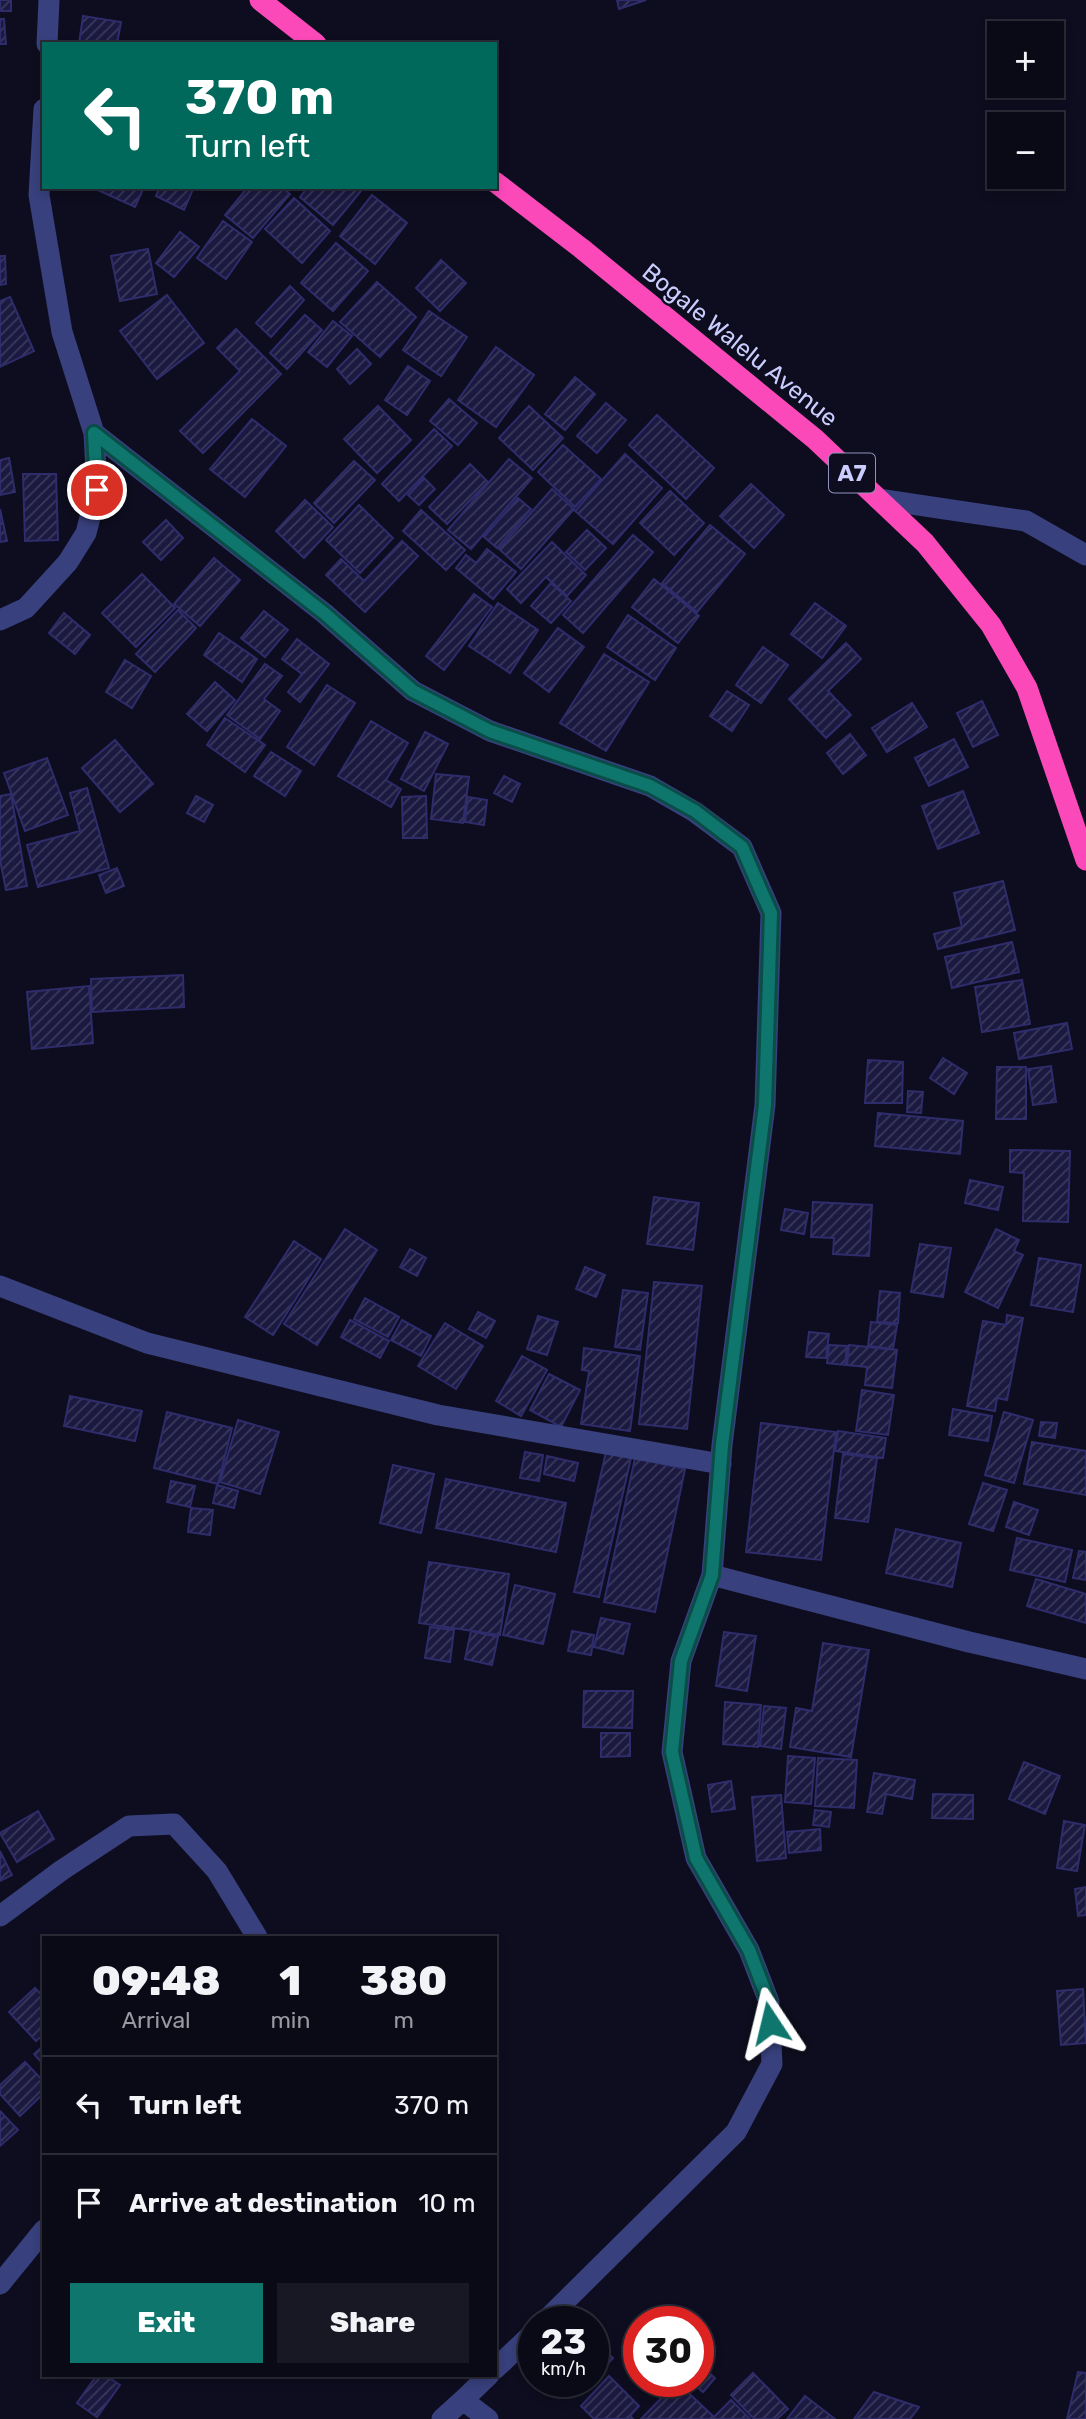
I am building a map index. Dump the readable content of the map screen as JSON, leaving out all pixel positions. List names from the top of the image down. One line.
{"streets":{"highway":["Bogale Walelu Avenue","A7"]},"page":{"map_buttons":["+","−"],"turn":["370 m","Turn left"],"eta":["09:48","Arrival","1","min","380","m"],"list":[{"name":"Turn left","value":"370 m"},{"name":"Arrive at destination","value":"10 m"}],"buttons":["Exit","Share"],"speed":"23 km/h","limit":"30"}}
